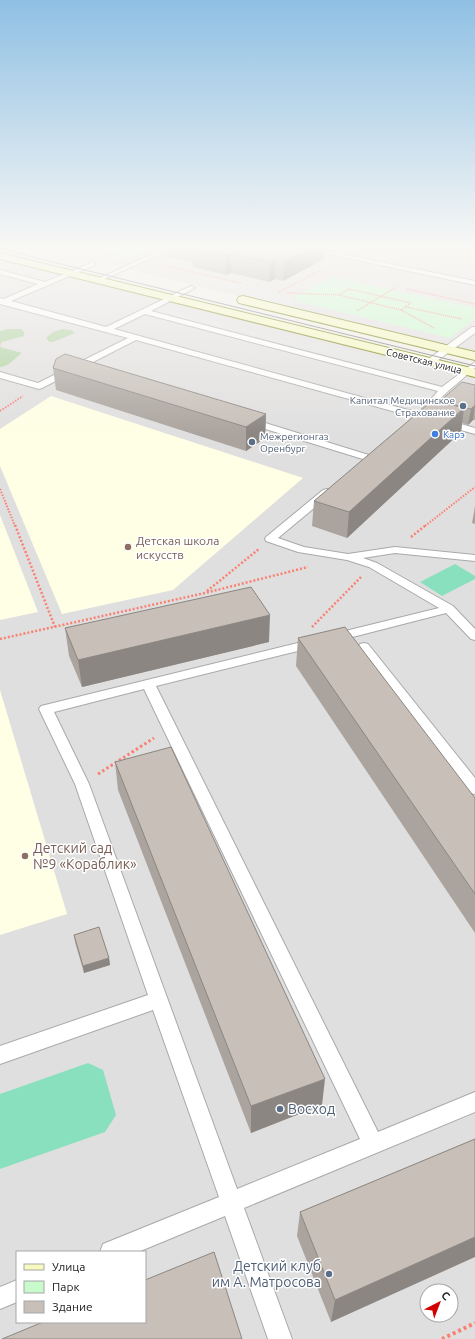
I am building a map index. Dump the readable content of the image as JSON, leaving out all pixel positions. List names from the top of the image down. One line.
{"streets":{"main road":["Советская улица"]},"places":["Капитал Медицинское Страхование","Карэ","Межрегионгаз Оренбург","Детская школа искусств","Детский сад №9 «Кораблик»","Восход","Детский клуб им А. Матросова"],"legend":["Улица","Парк","Здание"],"north":"top right"}
